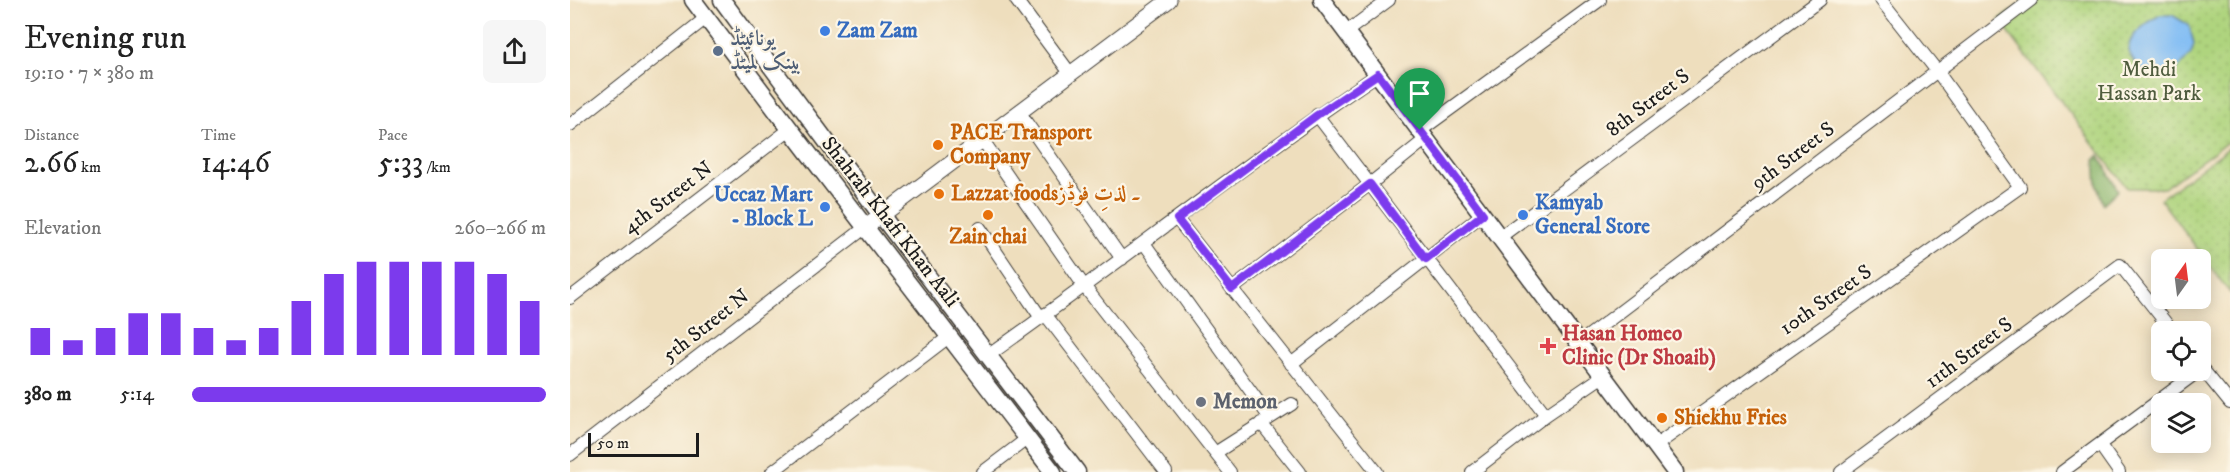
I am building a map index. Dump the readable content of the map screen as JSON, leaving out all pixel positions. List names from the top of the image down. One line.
{"streets":{"main road":["Shahrah Khafi Khan Aali"],"street":["8th Street S","9th Street S","4th Street N","10th Street S","5th Street N","11th Street S"]},"crossings":[["9th Street S","10th Street S"],["4th Street N","Shahrah Khafi Khan Aali"],["Shahrah Khafi Khan Aali","5th Street N"]],"parks":["Mehdi Hassan Park"],"places":{"other":["Zam Zam","یونائیٹڈ بینک لمیٹڈ","PACE Transport Company","Lazzat foods۔ لذتِ فوڈز","Uccaz Mart - Block L","Zain chai","Kamyab General Store","Memon","Shiekhu Fries"],"health":["Hasan Homeo Clinic (Dr Shoaib)"]},"scale_bar":"50 m","north":"top","page":{"heading":["Evening run","19:10 · 7 × 380 m"],"stats":[["Distance","2.66 km"],["Time","14:46"],["Pace","5:33 /km"]],"chart":["Elevation","260–266 m"],"list":[{"name":"380 m","note":"5:14"}],"scale":"50 m"}}
